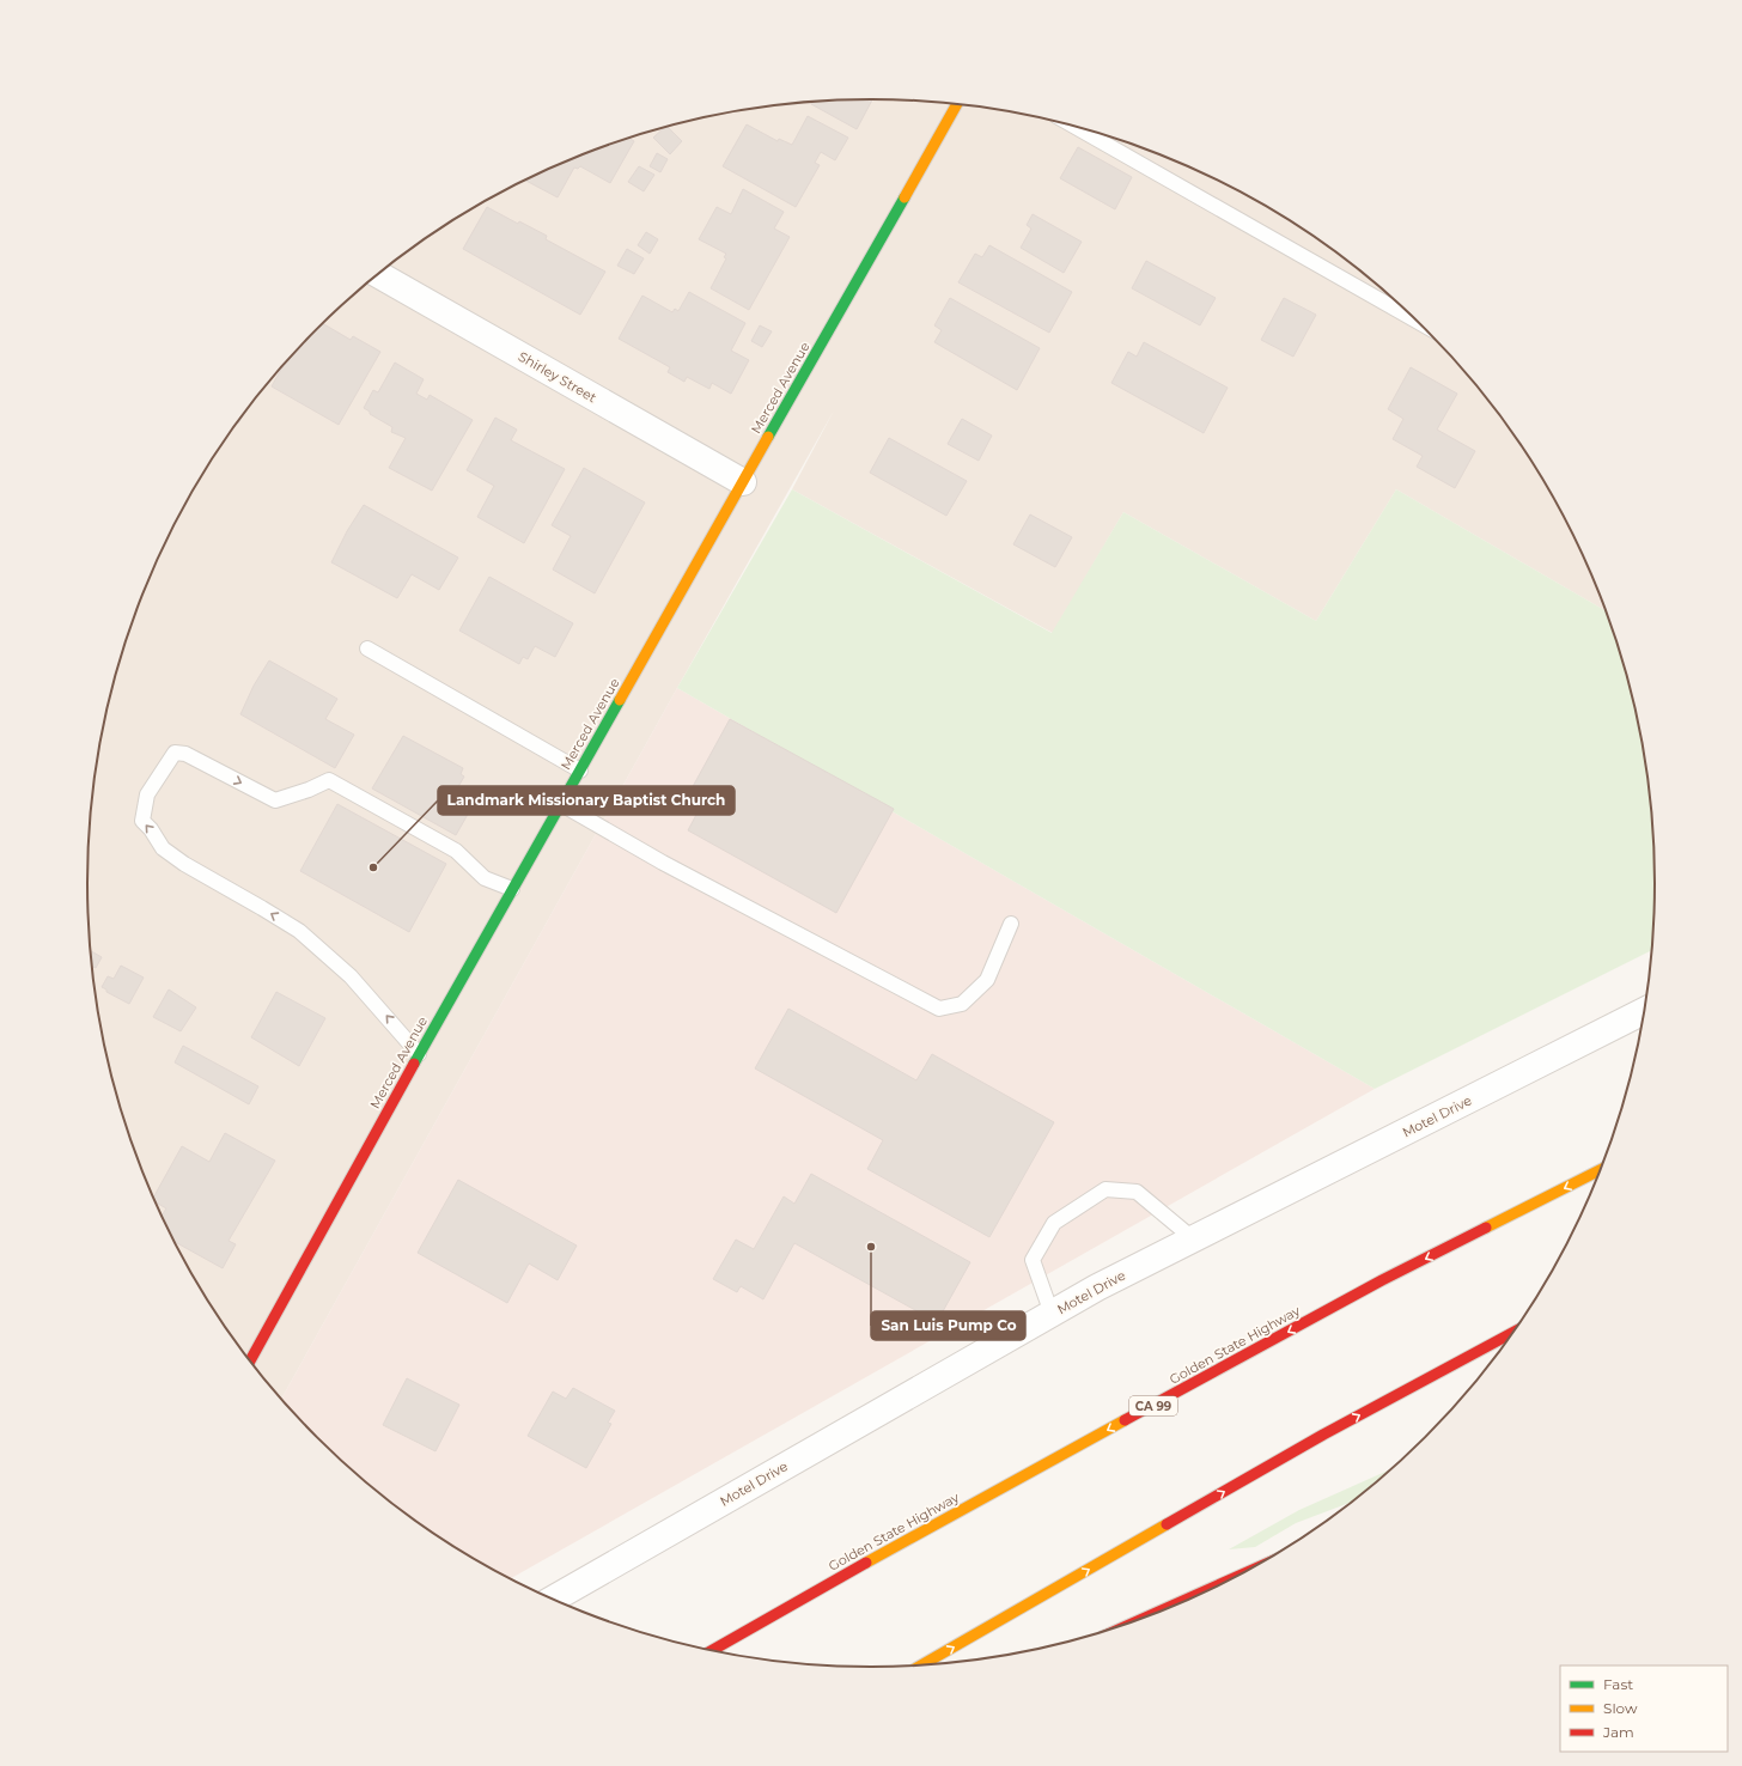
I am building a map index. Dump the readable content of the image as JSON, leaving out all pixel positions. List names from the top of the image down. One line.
{"streets":{"main road":["Merced Avenue","Golden State Highway","CA 99"],"street":["Shirley Street","Motel Drive"]},"crossings":[["Shirley Street","Merced Avenue"]],"one_way":["Golden State Highway"],"places":["Landmark Missionary Baptist Church","San Luis Pump Co"],"legend":["Fast","Slow","Jam"]}
